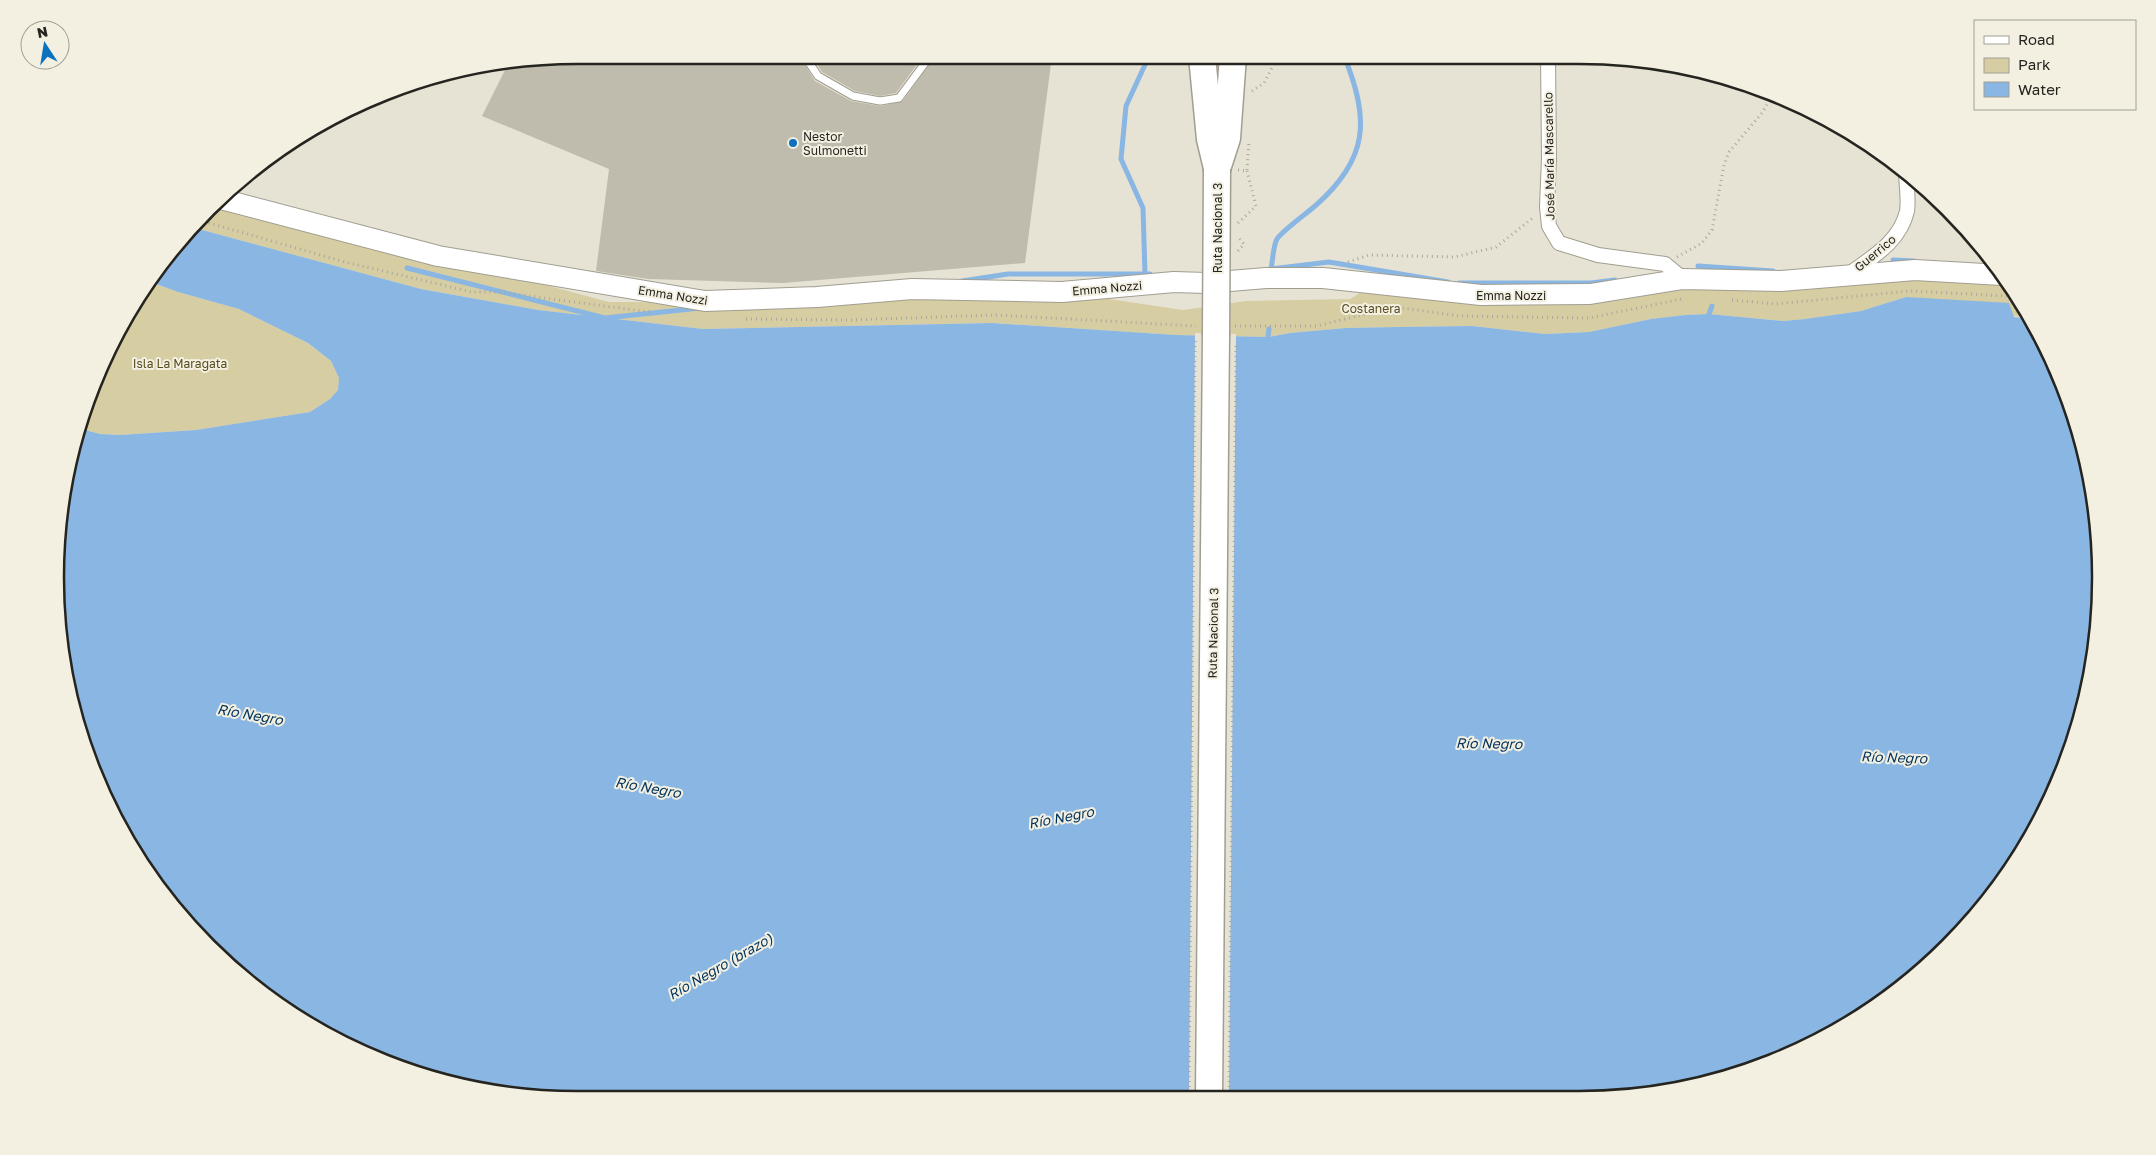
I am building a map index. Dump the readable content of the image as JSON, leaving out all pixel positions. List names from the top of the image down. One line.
{"streets":{"highway":["Ruta Nacional 3"],"street":["José María Mascarello","Guerrico","Emma Nozzi"]},"crossings":[["Guerrico","Emma Nozzi"]],"water":["Río Negro","Río Negro (brazo)"],"parks":["Costanera","Isla La Maragata"],"places":["Nestor Sulmonetti"],"legend":["Road","Park","Water"],"north":"top"}
